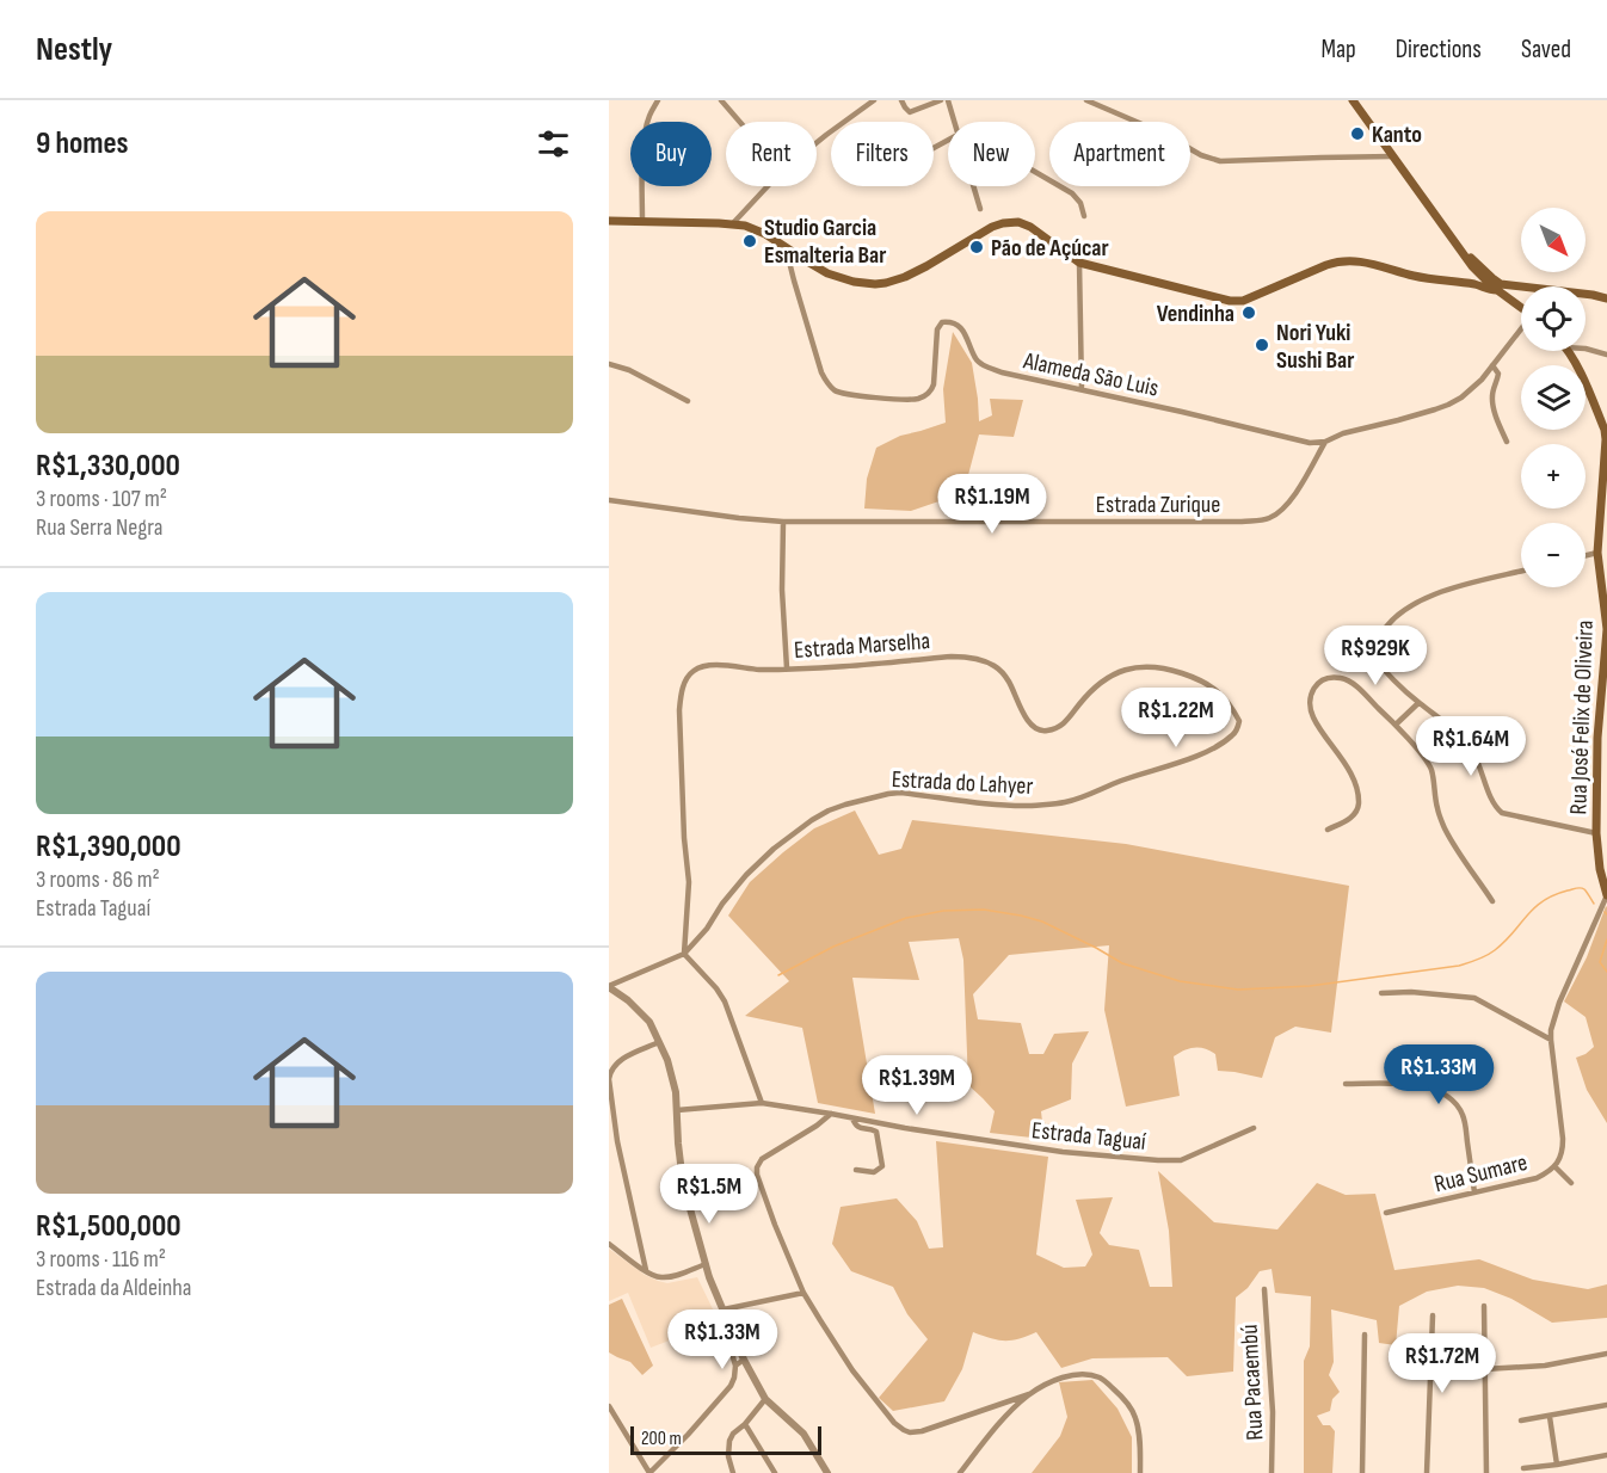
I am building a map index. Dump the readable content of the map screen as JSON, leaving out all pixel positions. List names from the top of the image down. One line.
{"streets":{"main road":["Rua José Felix de Oliveira"],"street":["Alameda São Luis","Estrada Zurique","Estrada Marselha","Estrada do Lahyer","Estrada Taguaí","Rua Sumare","Rua Pacaembú"]},"crossings":[["Alameda São Luis","Estrada Zurique"],["Estrada Marselha","Estrada do Lahyer"],["Rua José Felix de Oliveira","Rua Sumare"]],"places":["Kanto","Studio Garcia Esmalteria Bar","Pão de Açúcar","Vendinha","Nori Yuki Sushi Bar"],"scale_bar":"200 m","north":"bottom right","page":{"header":"Nestly","nav":["Map","Directions","Saved"],"heading":"9 homes","chip":["Buy","Rent","Filters","New","Apartment"],"list":[{"name":"R$1,330,000","note":"3 rooms · 107 m² · Rua Serra Negra"},{"name":"R$1,390,000","note":"3 rooms · 86 m² · Estrada Taguaí"},{"name":"R$1,500,000","note":"3 rooms · 116 m² · Estrada da Aldeinha"}],"map_buttons":["+","−"],"price":["R$1.19M","R$929K","R$1.22M","R$1.64M","R$1.33M","R$1.39M","R$1.5M","R$1.33M","R$1.72M"],"scale":"200 m"}}
